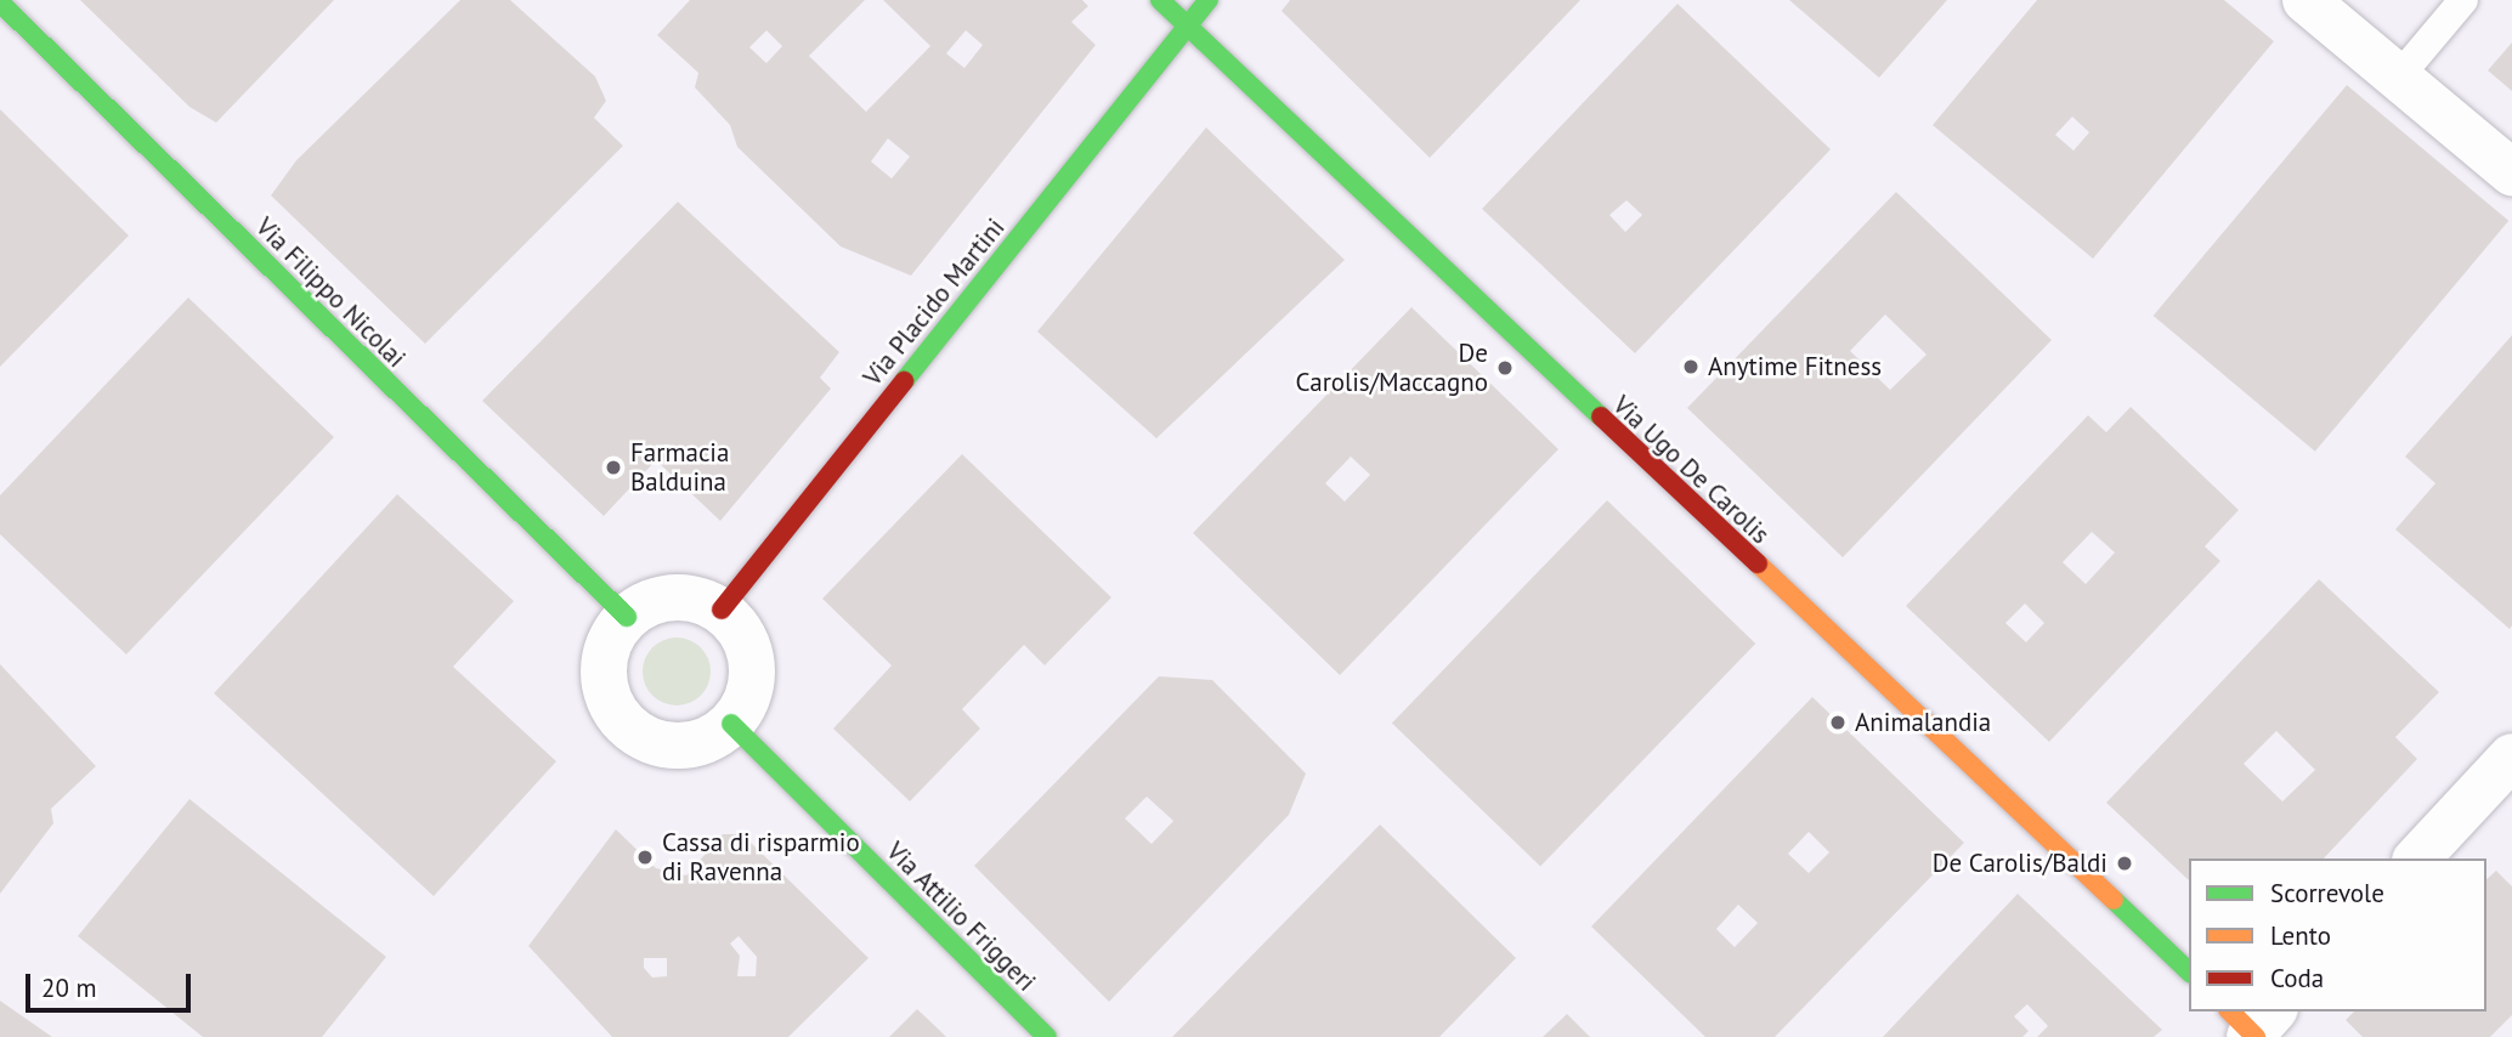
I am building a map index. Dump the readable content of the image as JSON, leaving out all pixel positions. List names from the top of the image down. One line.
{"streets":{"street":["Via Filippo Nicolai","Via Placido Martini","Via Ugo De Carolis","Via Attilio Friggeri"]},"crossings":[["Via Filippo Nicolai","Via Placido Martini"],["Via Filippo Nicolai","Via Attilio Friggeri"],["Via Placido Martini","Via Ugo De Carolis"],["Via Placido Martini","Via Attilio Friggeri"]],"places":["Anytime Fitness","De Carolis/Maccagno","Farmacia Balduina","Animalandia","Cassa di risparmio di Ravenna","De Carolis/Baldi"],"legend":["Scorrevole","Lento","Coda"],"scale_bar":"20 m"}
